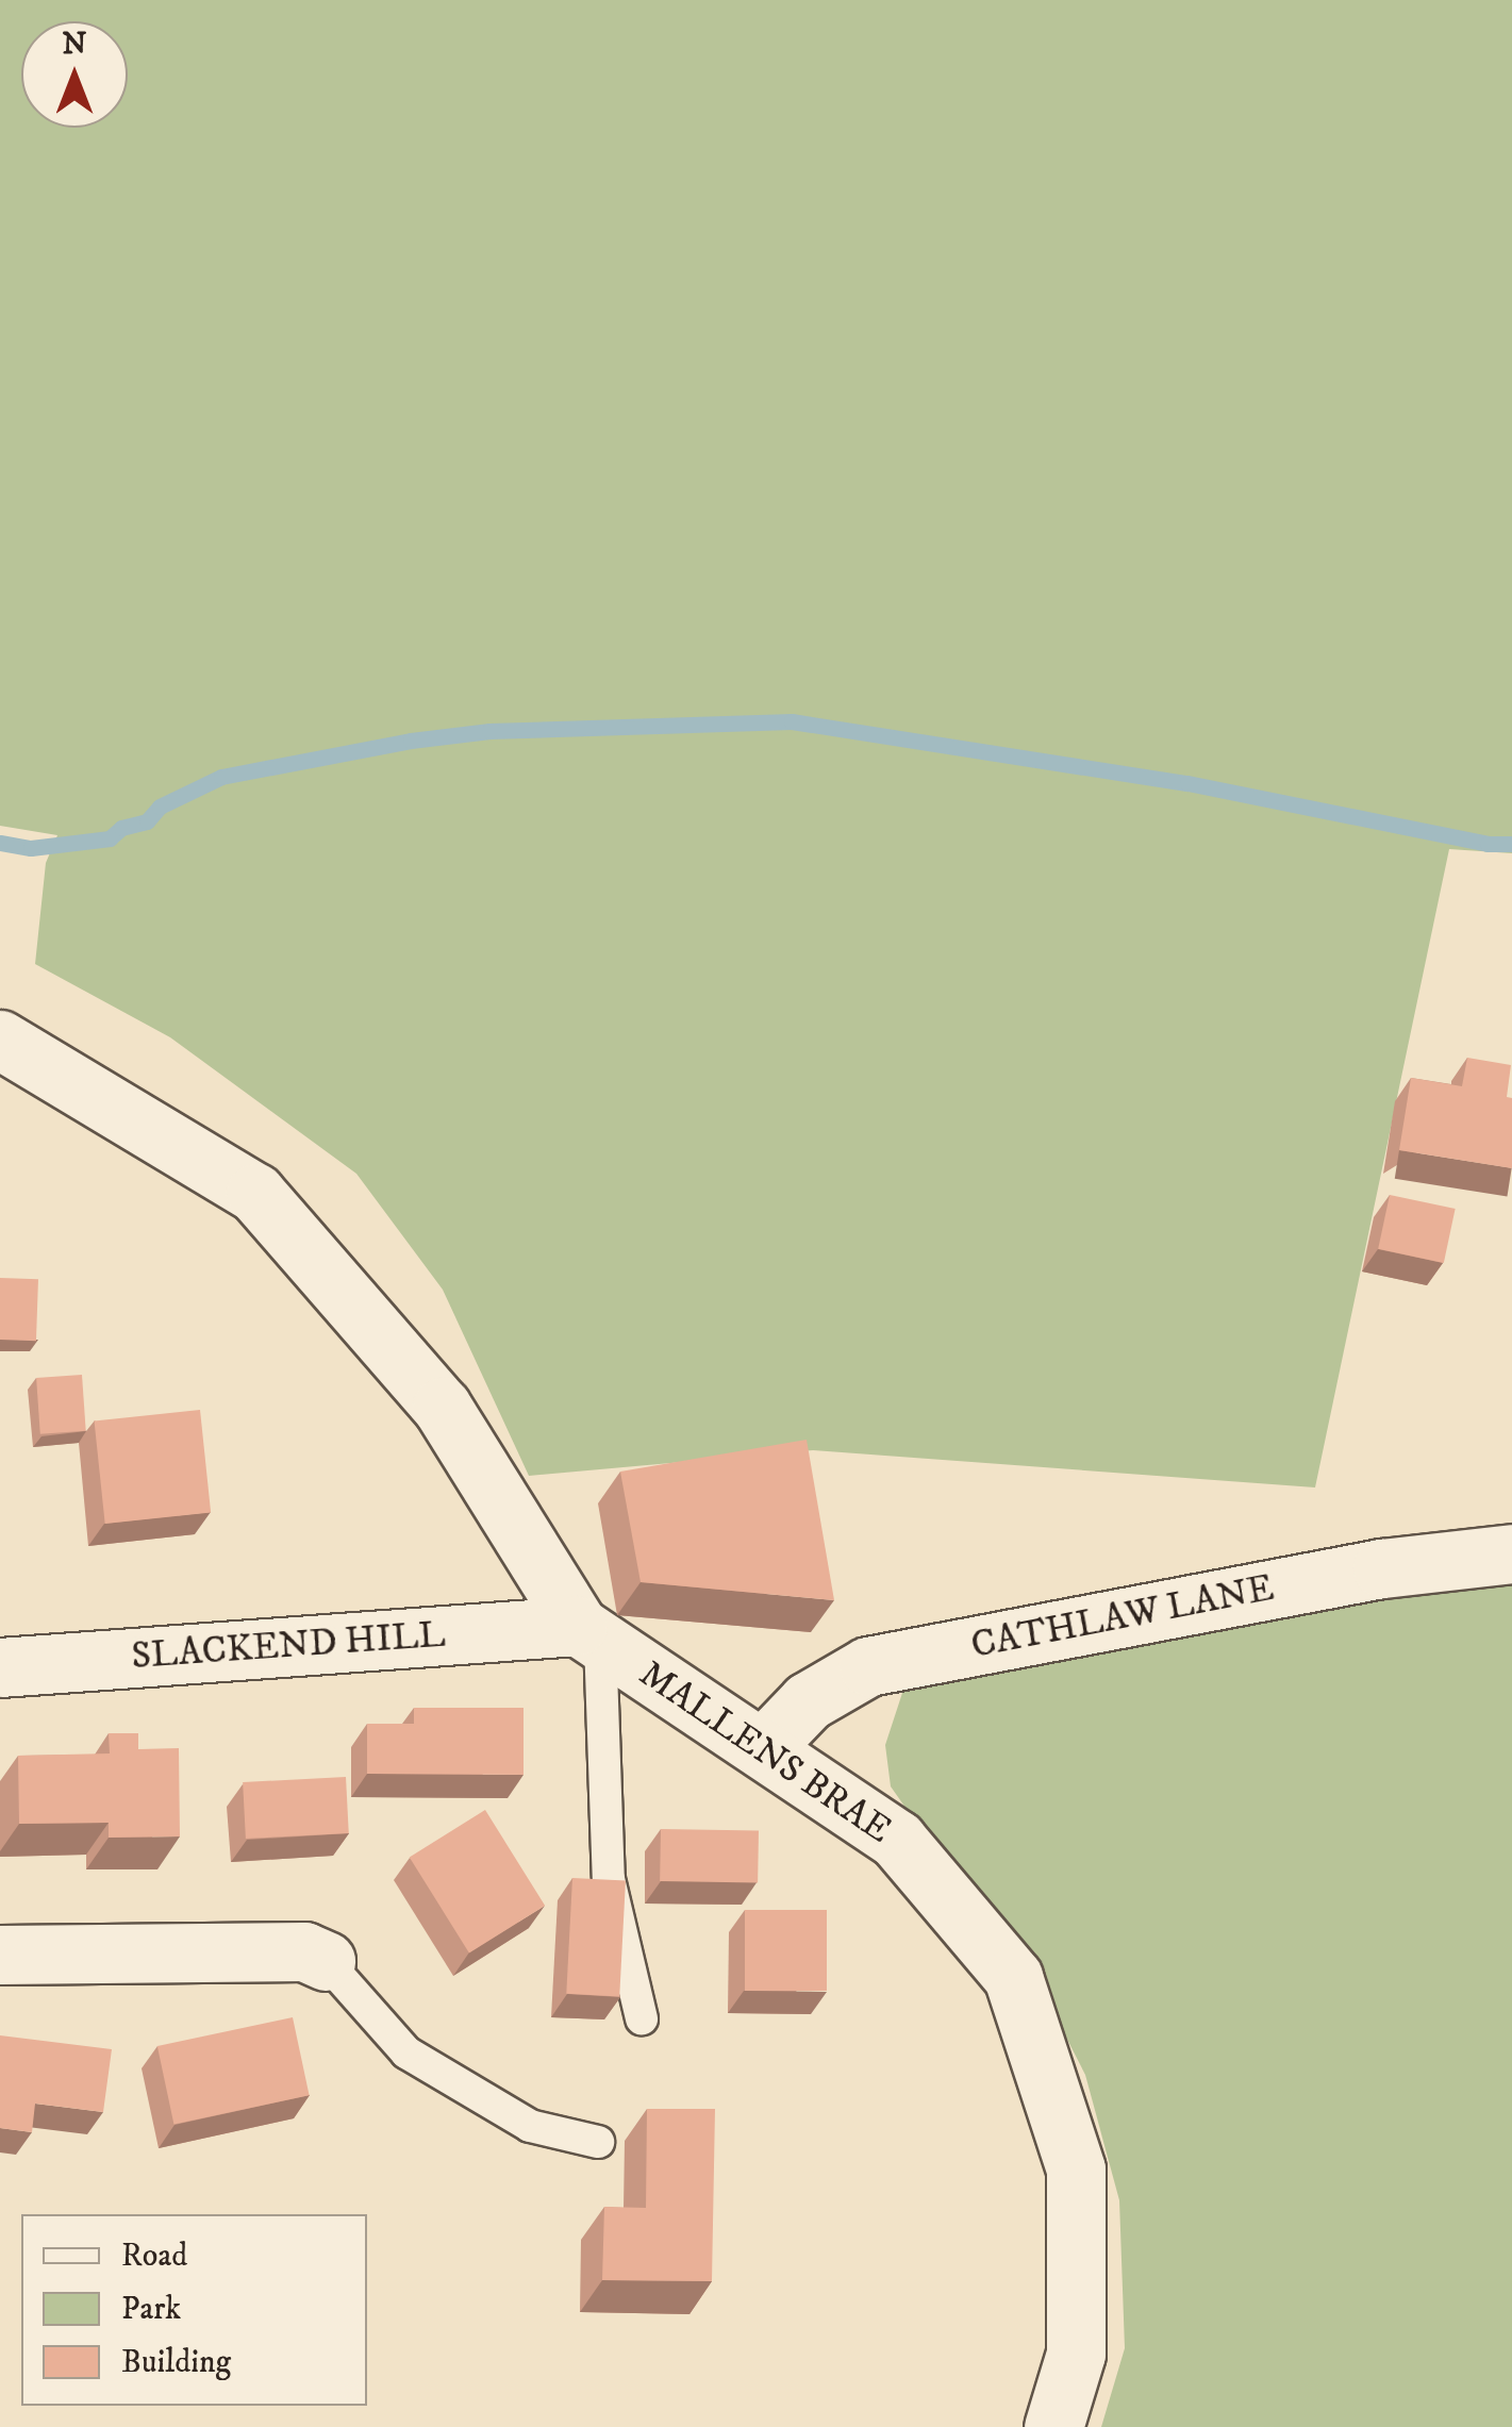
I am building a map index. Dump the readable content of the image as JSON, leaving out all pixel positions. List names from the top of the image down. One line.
{"streets":{"main road":["CATHLAW LANE","SLACKEND HILL","MALLENS BRAE"]},"crossings":[["CATHLAW LANE","MALLENS BRAE"],["SLACKEND HILL","MALLENS BRAE"]],"legend":["Road","Park","Building"],"north":"top"}
